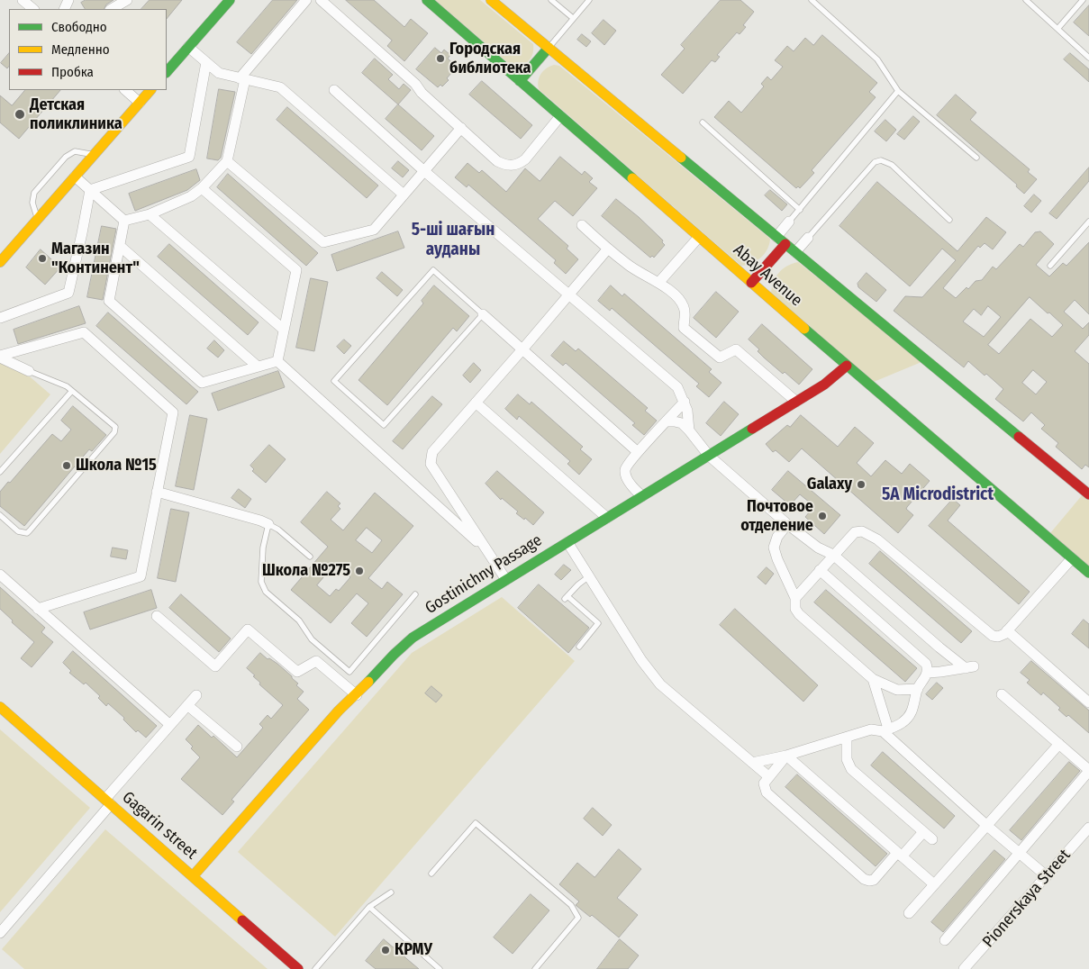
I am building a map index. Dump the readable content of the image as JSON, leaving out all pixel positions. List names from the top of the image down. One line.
{"streets":{"main road":["Abay Avenue","Gostinichny Passage","Gagarin street"],"street":["Pionerskaya Street"]},"crossings":[["Abay Avenue","Gostinichny Passage"],["Gostinichny Passage","Gagarin street"]],"districts":["5-ші шағын ауданы","5A Microdistrict"],"places":["Городская библиотека","Детская поликлиника","Магазин \"Континент\"","Школа №15","Galaxy","Почтовое отделение","Школа №275","КРМУ"],"legend":["Свободно","Медленно","Пробка"]}
